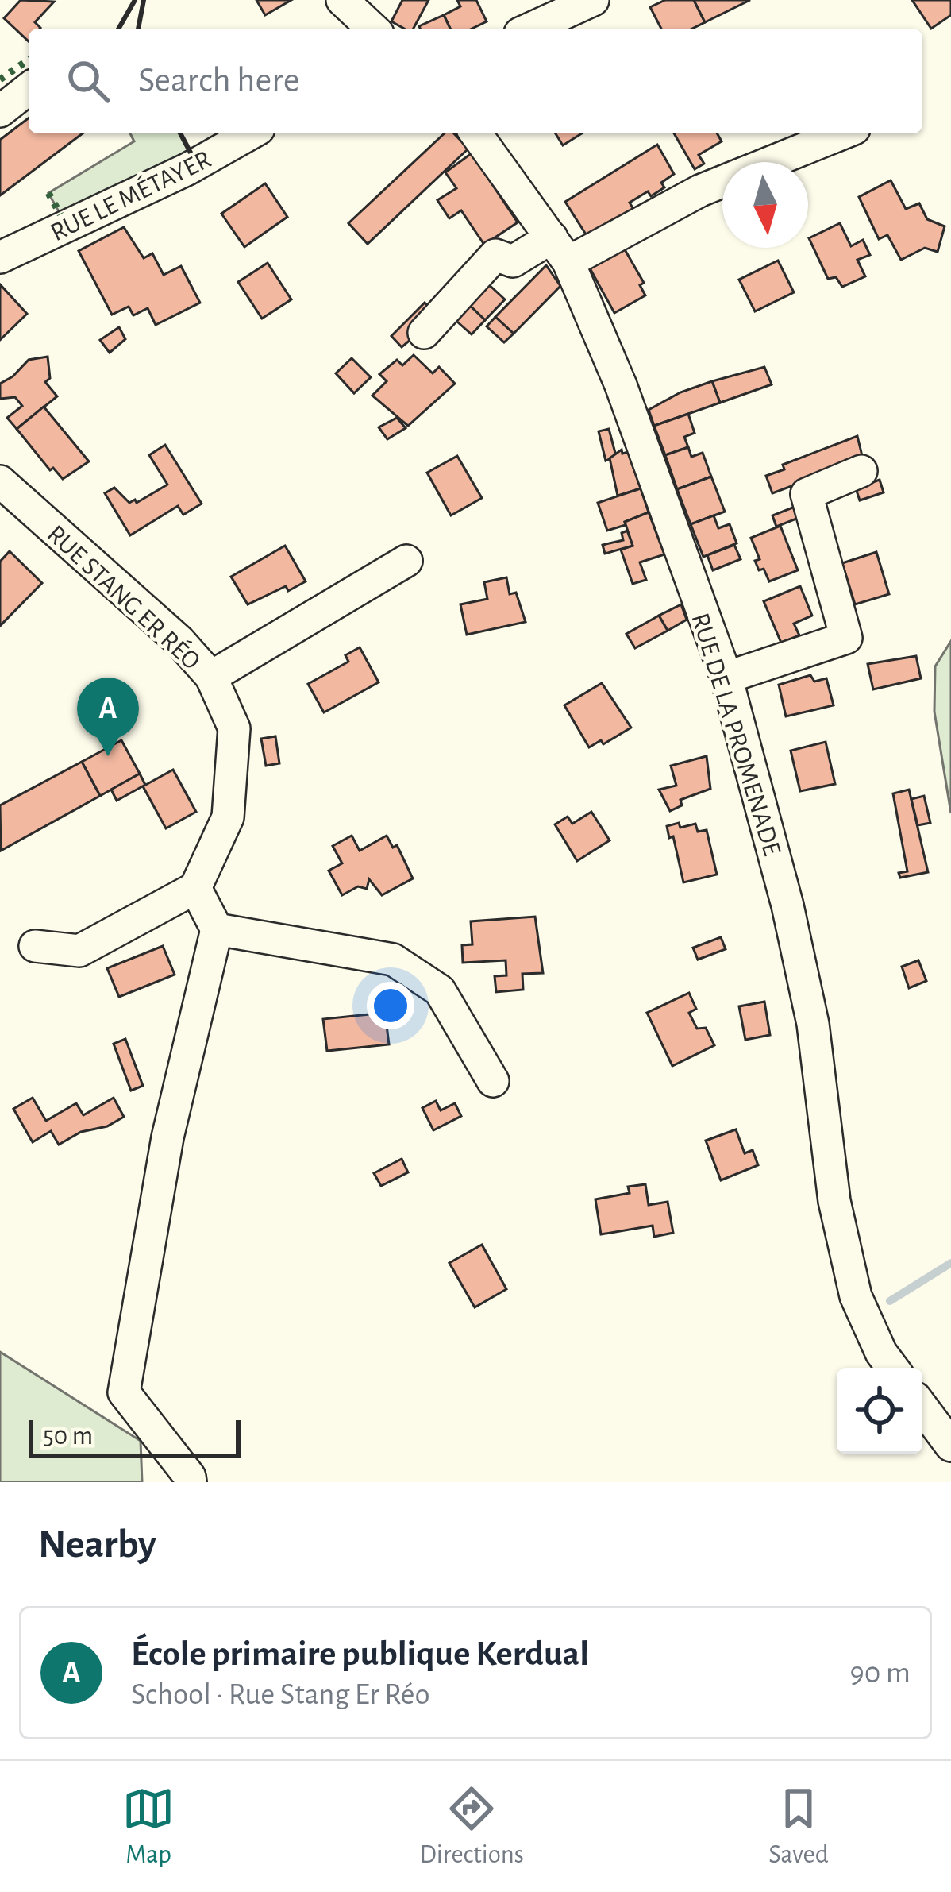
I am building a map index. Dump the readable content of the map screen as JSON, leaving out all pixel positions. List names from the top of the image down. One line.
{"streets":{"street":["RUE LE MÉTAYER","RUE STANG ER RÉO","RUE DE LA PROMENADE"]},"scale_bar":"50 m","north":"bottom","page":{"search":"Search here","pins":"A","scale":"50 m","heading":"Nearby","list":[{"mark":"A","name":"École primaire publique Kerdual","note":"School · Rue Stang Er Réo","value":"90 m"}],"nav":["Map","Directions","Saved"]}}
